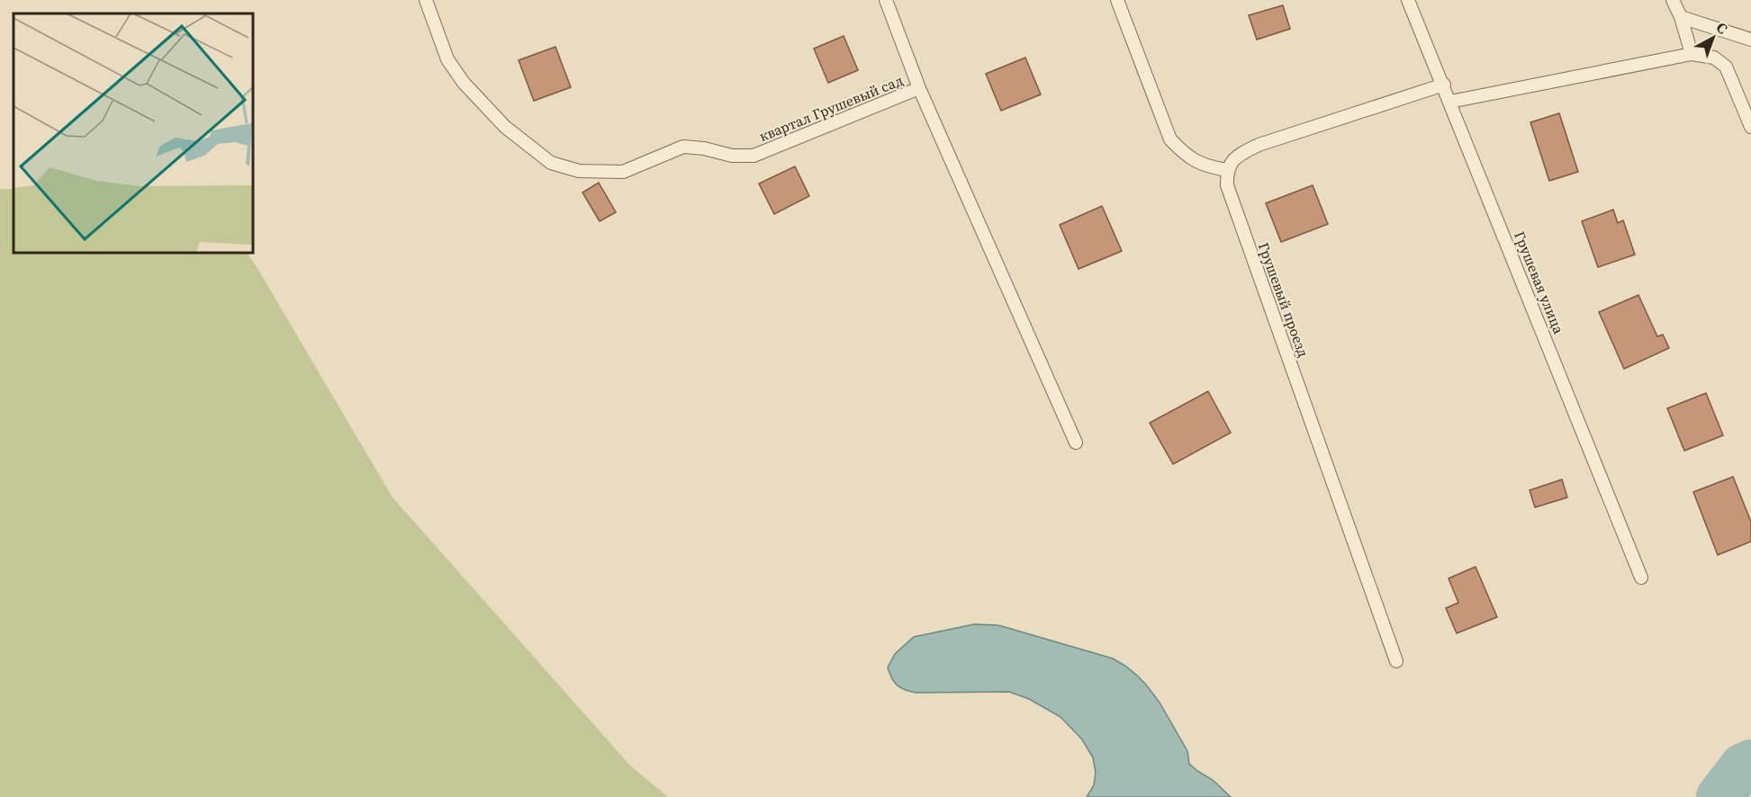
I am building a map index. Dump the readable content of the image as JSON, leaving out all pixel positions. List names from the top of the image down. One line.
{"streets":{"lane":["квартал Грушевый сад","Грушевая улица","Грушевый проезд"]},"north":"top right"}
